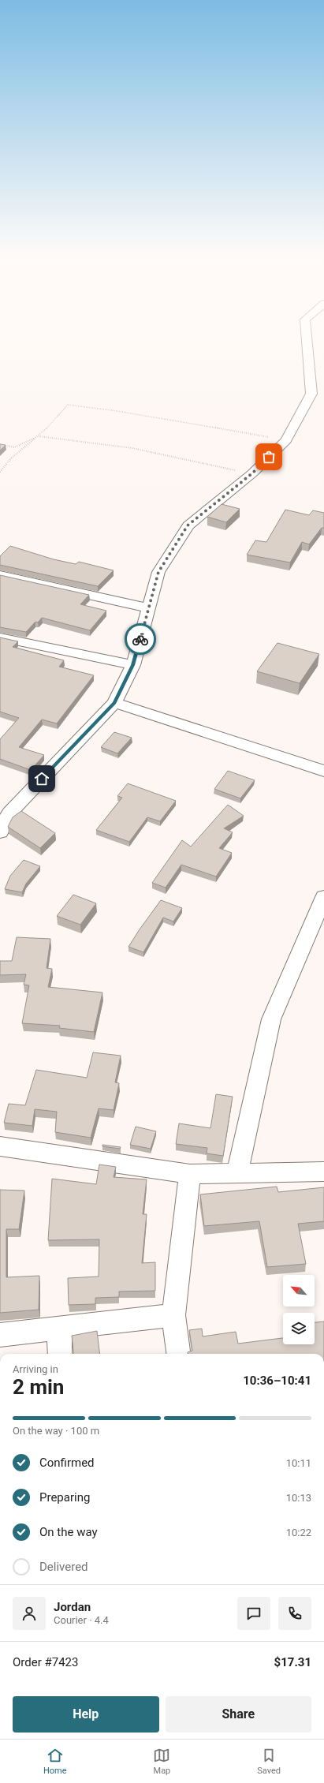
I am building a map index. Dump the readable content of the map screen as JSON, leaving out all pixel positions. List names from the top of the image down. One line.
{"north":"top left","page":{"heading":["2 min","Arriving in","10:36–10:41"],"panel":["Jordan","Courier · 4.4","Order #7423","$17.31"],"bar":"On the way · 100 m","list":[["Confirmed","10:11"],["Preparing","10:13"],["On the way","10:22"],"Delivered"],"buttons":["Help","Share"],"tabs":["Home","Map","Saved"]}}
